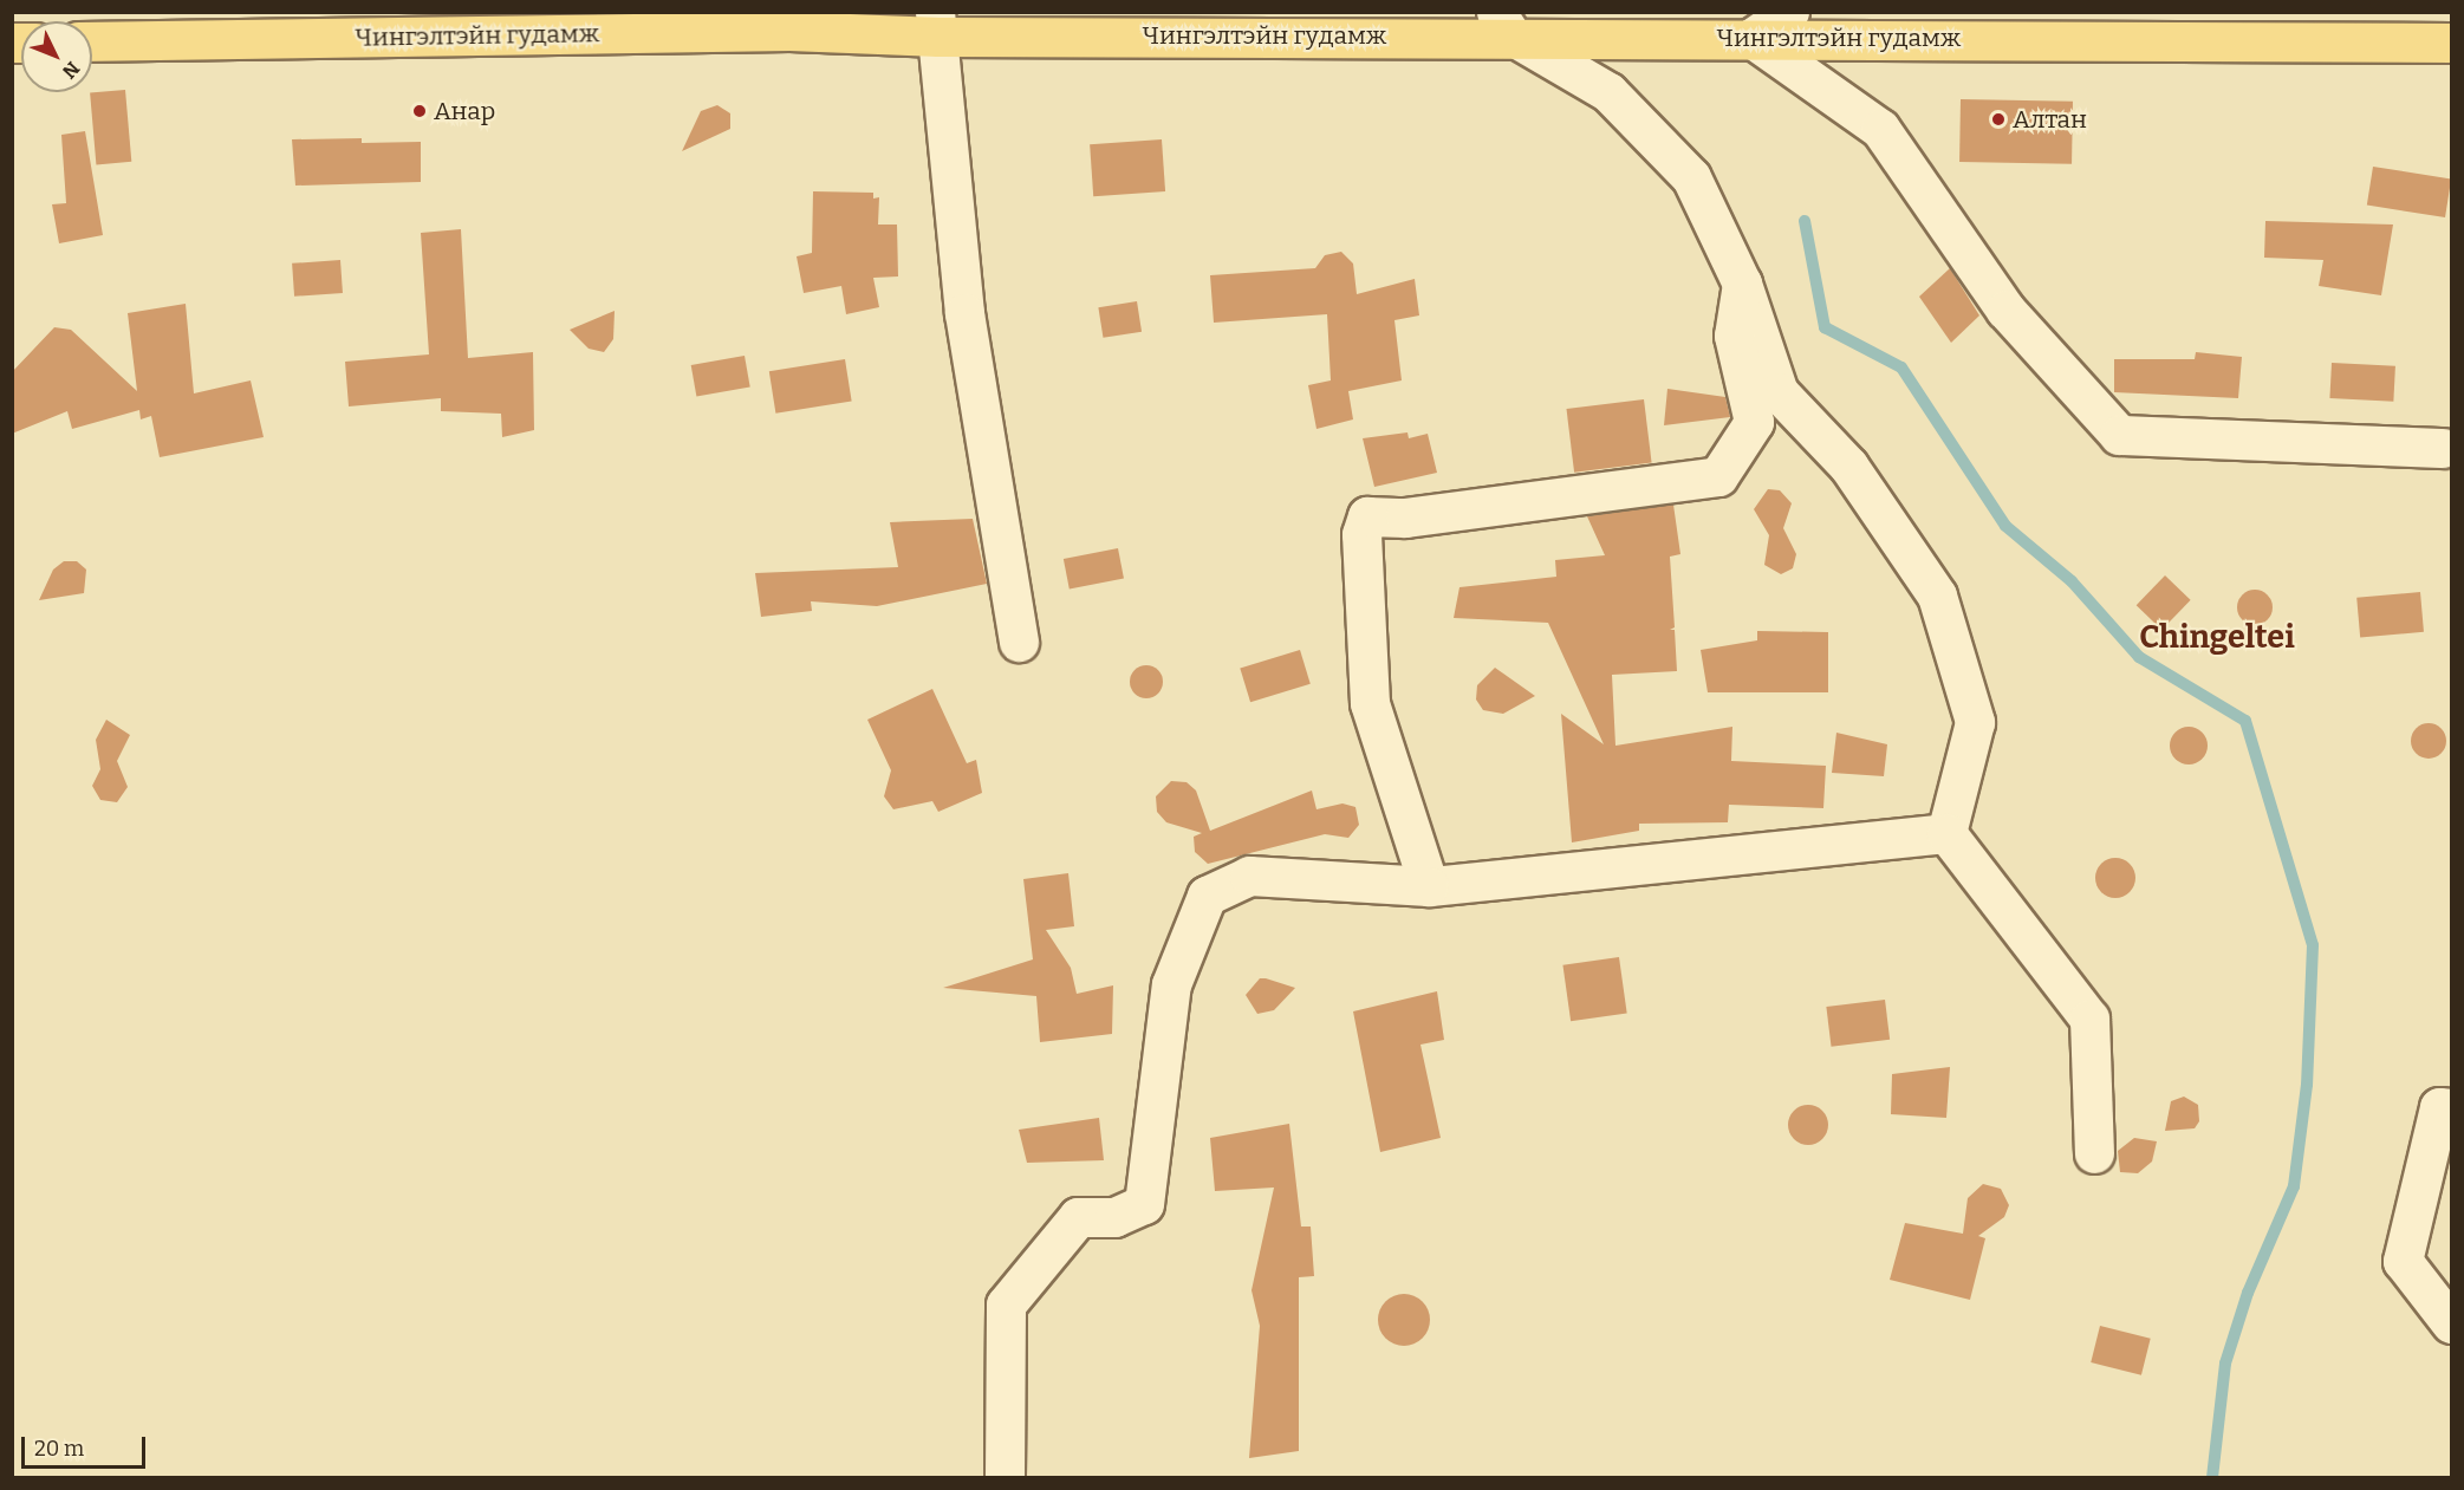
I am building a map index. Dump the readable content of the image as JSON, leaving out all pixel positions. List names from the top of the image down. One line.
{"streets":{"main road":["Чингэлтэйн гудамж"]},"districts":["Chingeltei"],"places":["Анар","Алтан"],"scale_bar":"20 m","north":"bottom right"}
